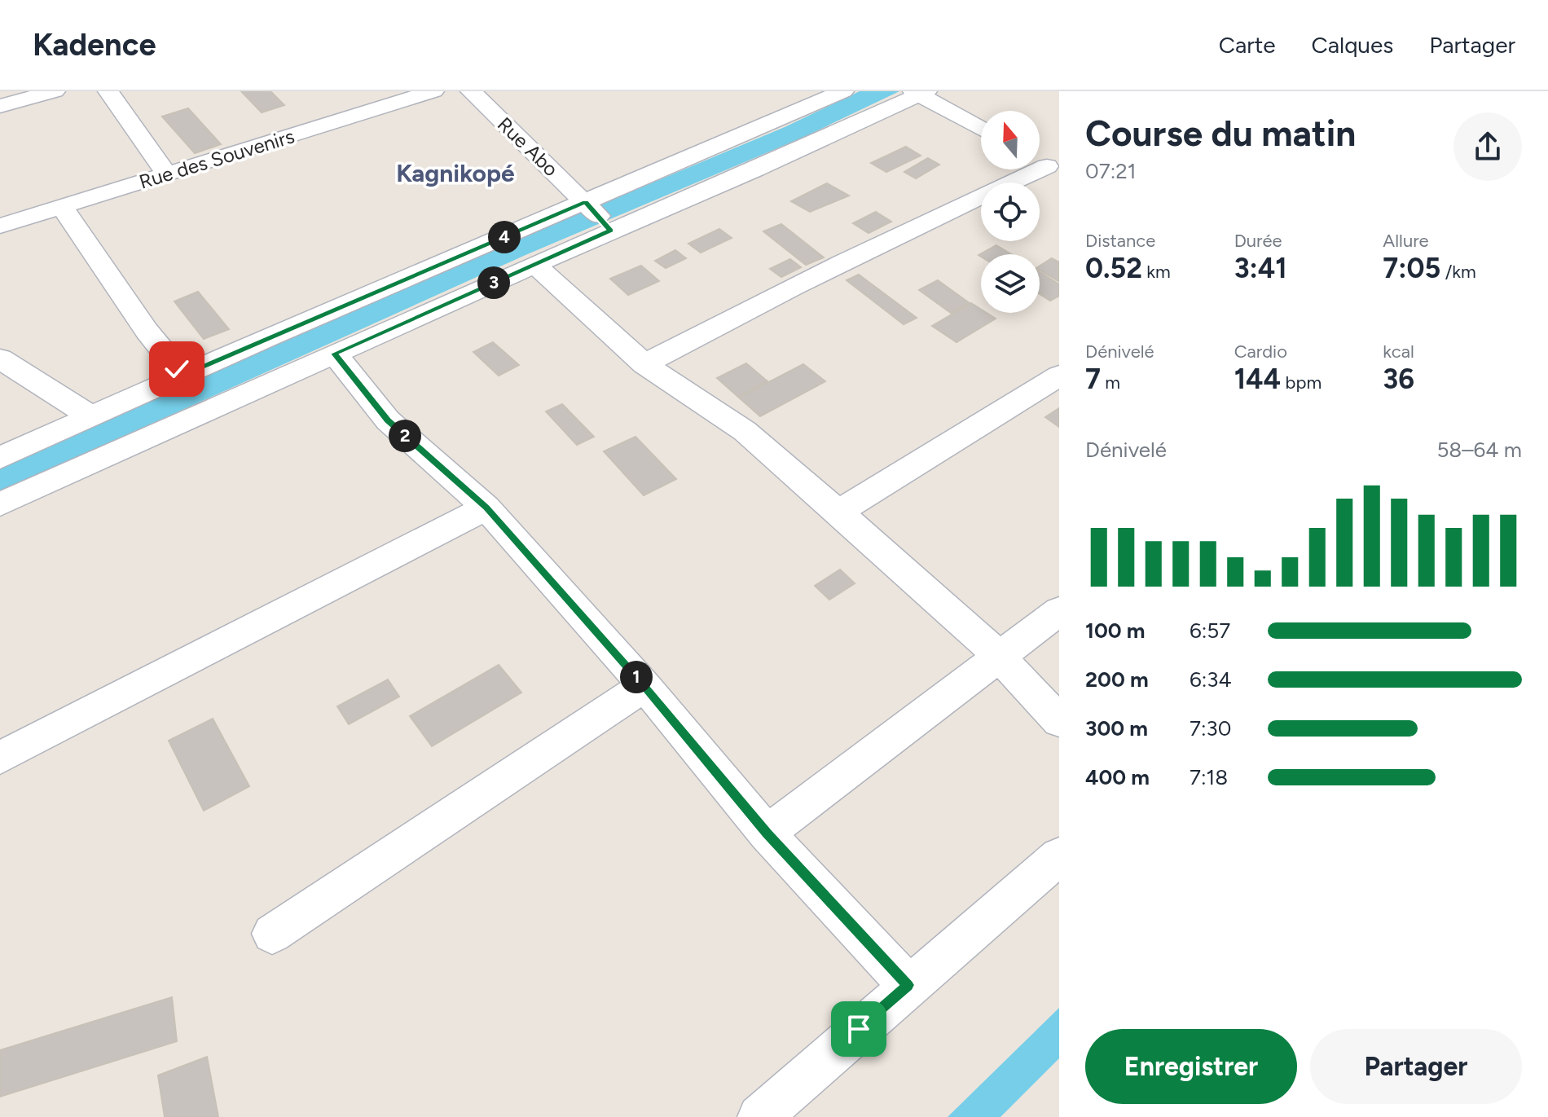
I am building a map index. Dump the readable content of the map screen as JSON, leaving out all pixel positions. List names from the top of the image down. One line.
{"streets":{"street":["Rue Abo","Rue des Souvenirs"]},"districts":["Kagnikopé"],"north":"top","page":{"header":"Kadence","nav":["Carte","Calques","Partager"],"heading":["Course du matin","07:21"],"stats":[["Distance","0.52 km"],["Durée","3:41"],["Allure","7:05 /km"],["Dénivelé","7 m"],["Cardio","144 bpm"],["kcal","36"]],"pins":["4","3","2","1"],"chart":["Dénivelé","58–64 m"],"list":[{"name":"100 m","note":"6:57"},{"name":"200 m","note":"6:34"},{"name":"300 m","note":"7:30"},{"name":"400 m","note":"7:18"}],"buttons":["Enregistrer","Partager"]}}
